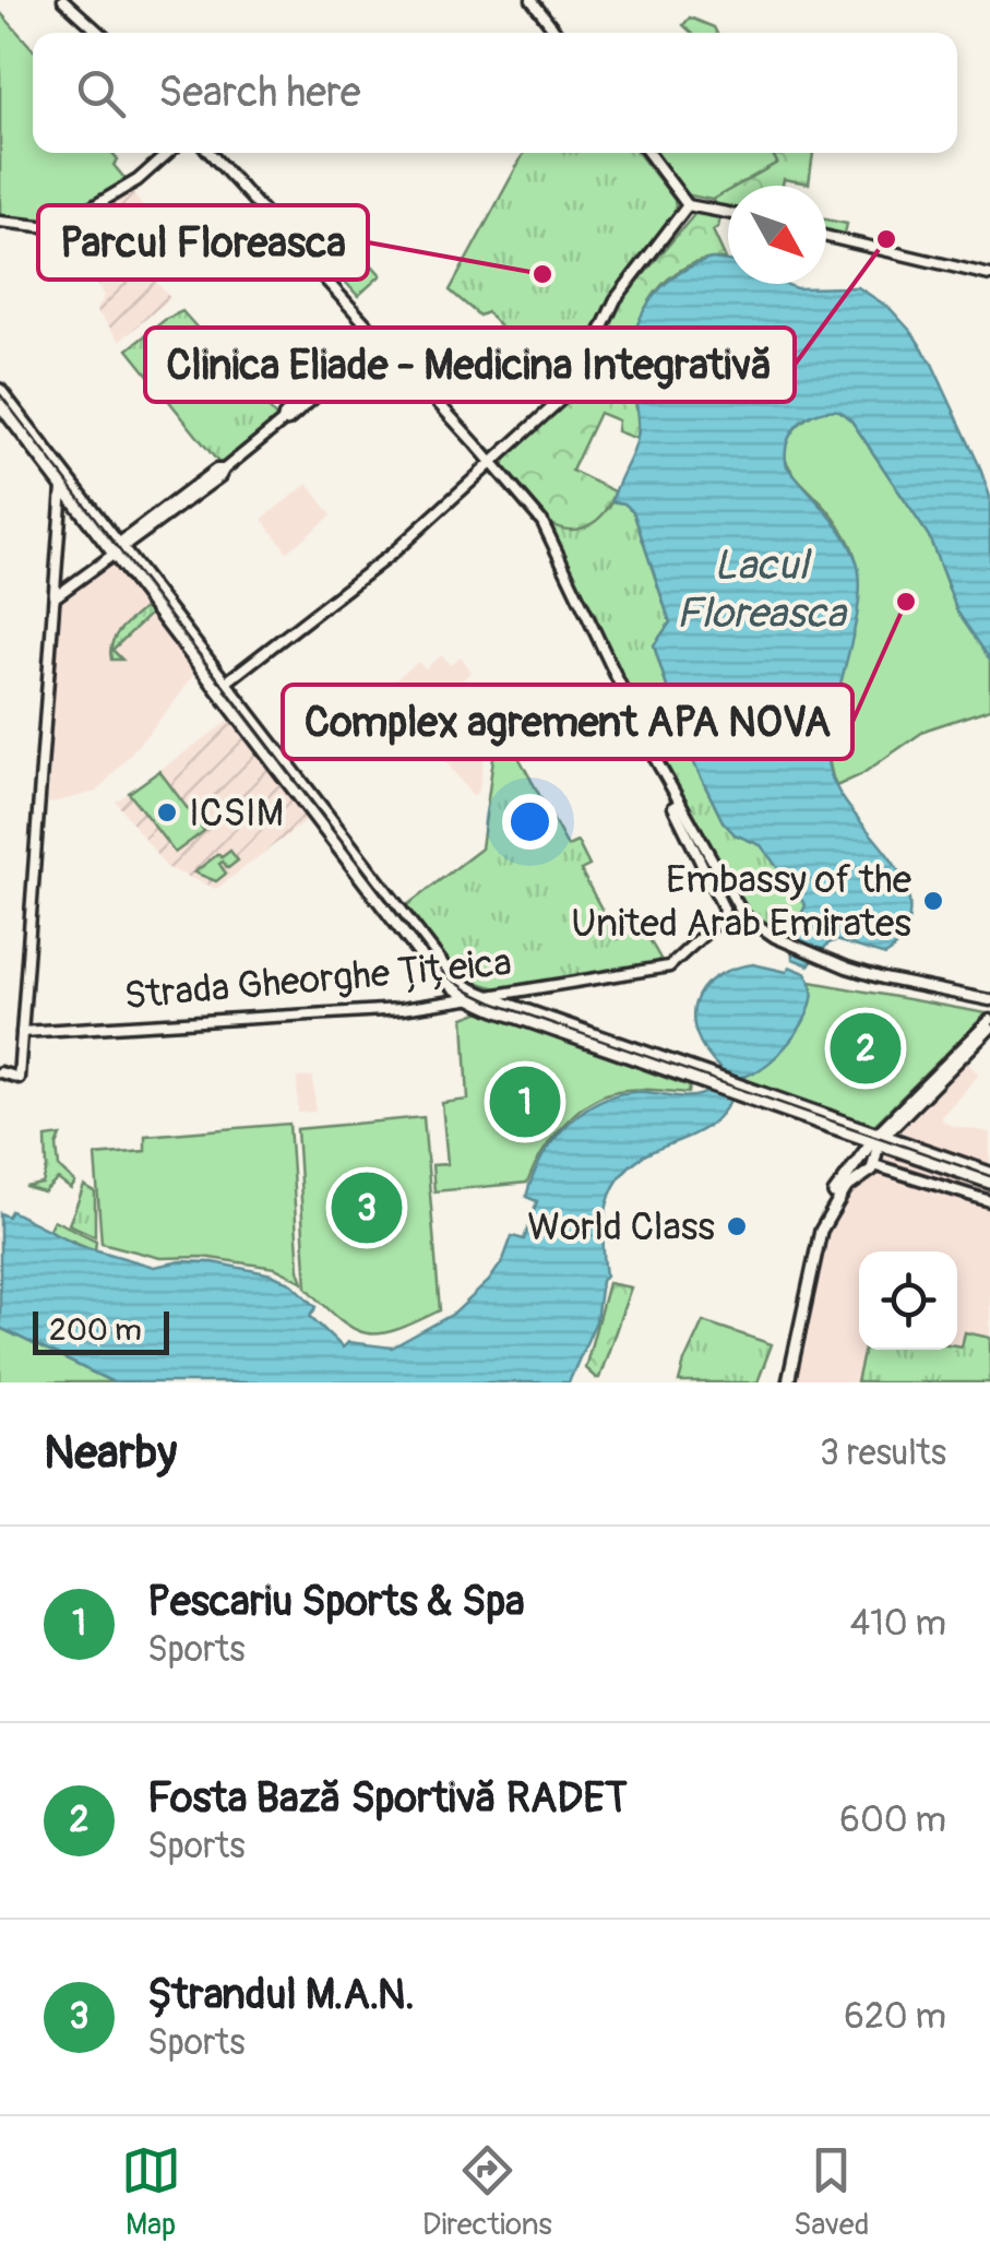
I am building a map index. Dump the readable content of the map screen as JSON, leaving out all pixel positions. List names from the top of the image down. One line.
{"streets":{"street":["Strada Gheorghe Țițeica"]},"water":["Lacul Floreasca"],"places":["Clinica Eliade - Medicina Integrativă","Parcul Floreasca","Complex agrement APA NOVA","ICSIM","Embassy of the United Arab Emirates","World Class"],"scale_bar":"200 m","north":"bottom right","page":{"search":"Search here","pins":["2","1","3"],"scale":"200 m","heading":["Nearby","3 results"],"list":[{"mark":"1","name":"Pescariu Sports & Spa","note":"Sports","value":"410 m"},{"mark":"2","name":"Fosta Bază Sportivă RADET","note":"Sports","value":"600 m"},{"mark":"3","name":"Ștrandul M.A.N.","note":"Sports","value":"620 m"}],"nav":["Map","Directions","Saved"]}}
